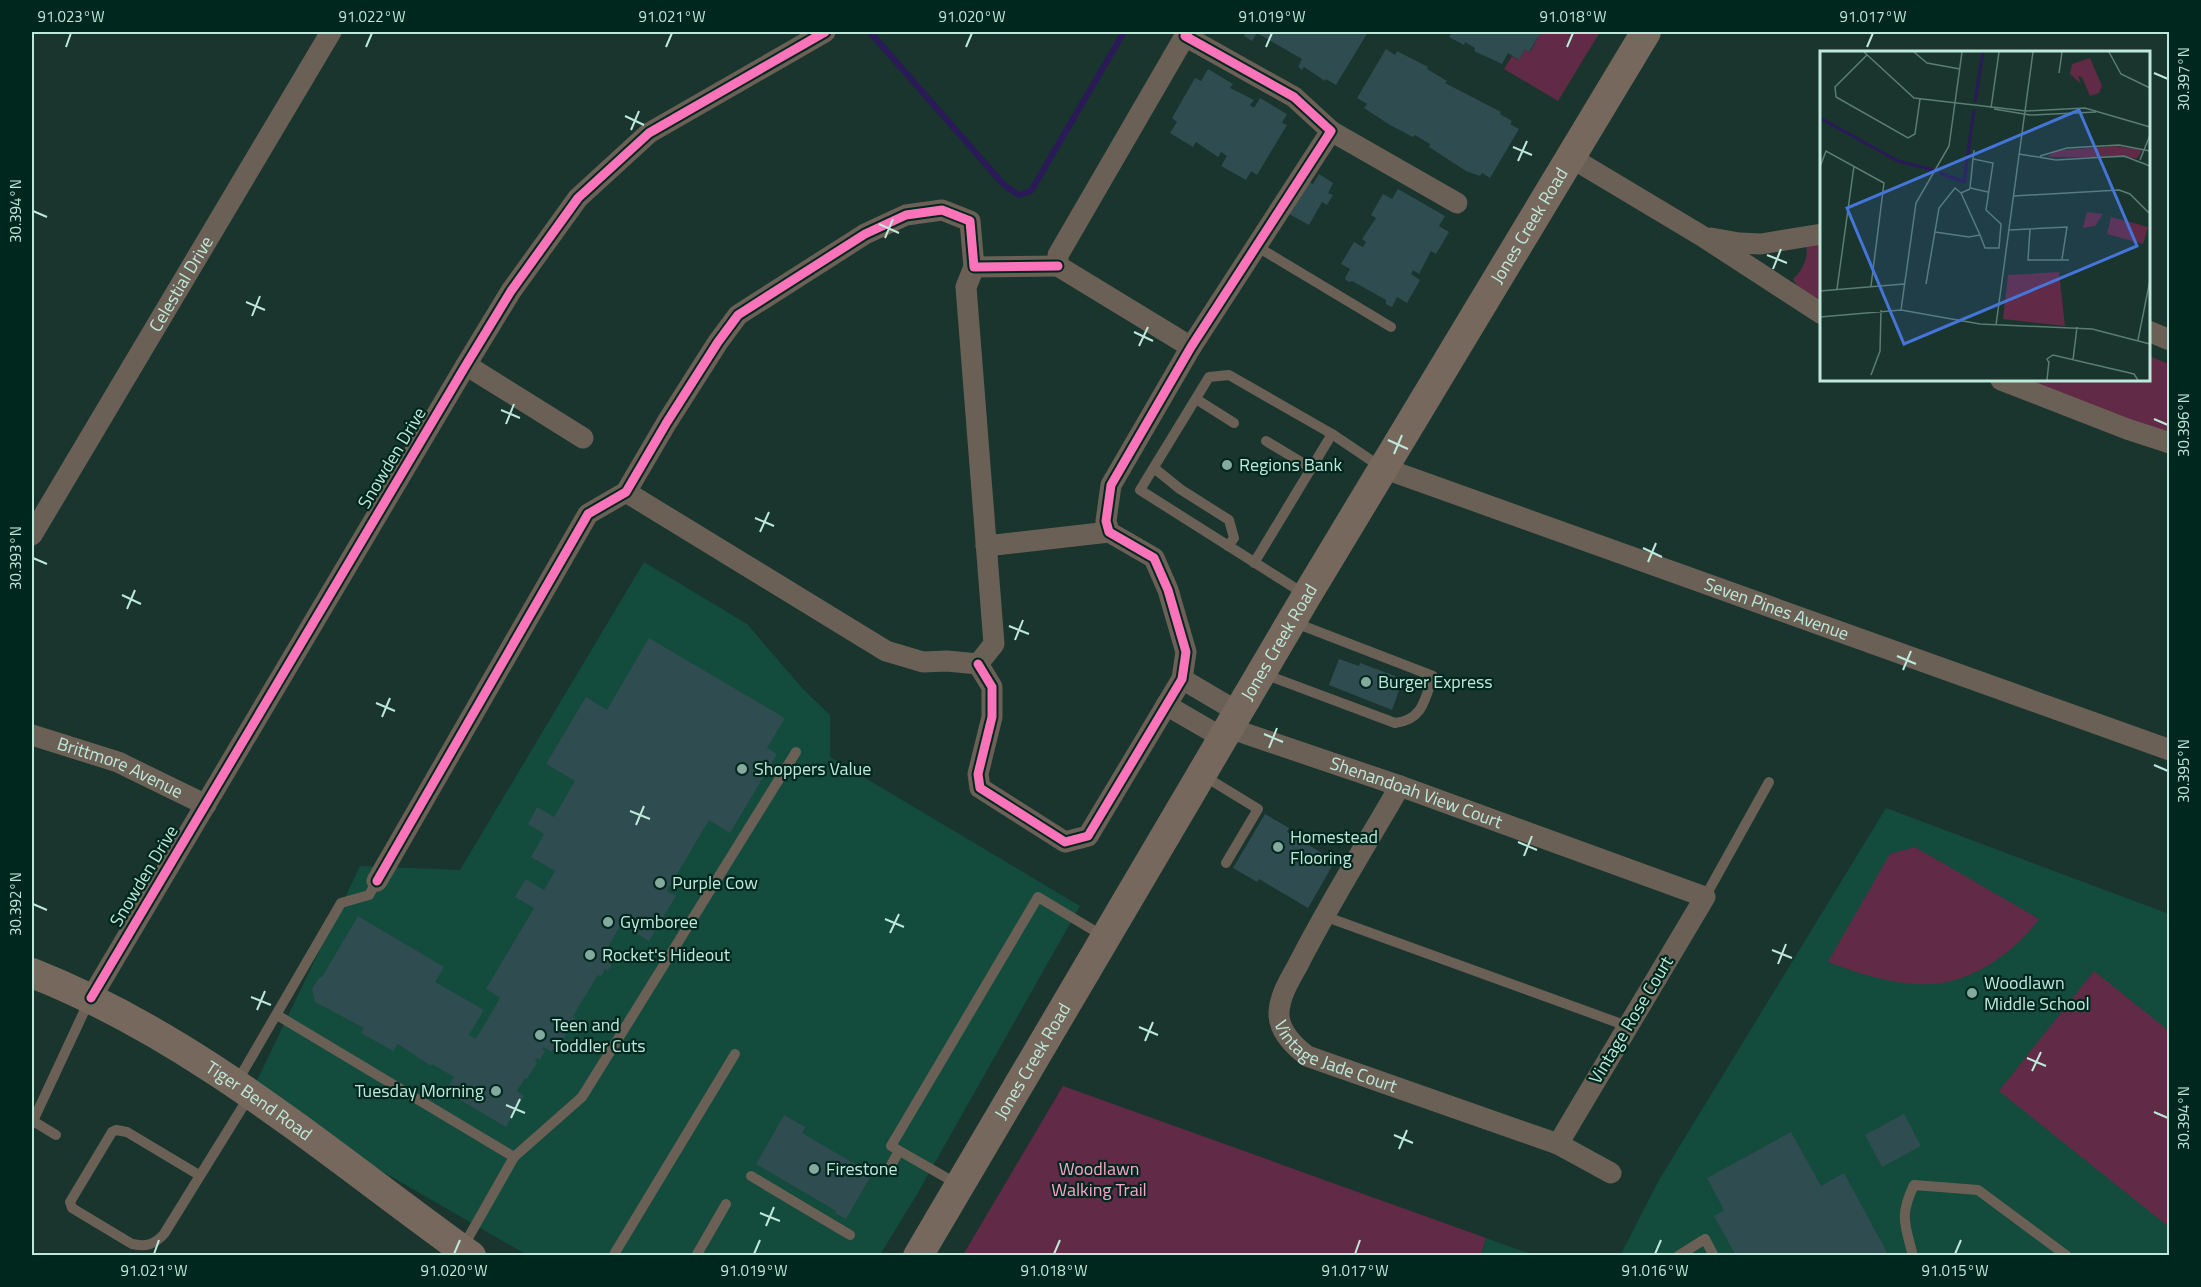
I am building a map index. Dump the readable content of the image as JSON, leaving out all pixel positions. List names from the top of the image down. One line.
{"streets":{"main road":["Jones Creek Road","Tiger Bend Road"],"street":["Celestial Drive","Snowden Drive","Seven Pines Avenue","Brittmore Avenue","Shenandoah View Court","Vintage Rose Court","Vintage Jade Court"]},"crossings":[["Jones Creek Road","Seven Pines Avenue"],["Jones Creek Road","Shenandoah View Court"],["Snowden Drive","Brittmore Avenue"],["Snowden Drive","Tiger Bend Road"],["Shenandoah View Court","Vintage Rose Court"],["Shenandoah View Court","Vintage Jade Court"],["Vintage Rose Court","Vintage Jade Court"]],"parks":["Woodlawn Walking Trail"],"places":["Regions Bank","Burger Express","Shoppers Value","Homestead Flooring","Purple Cow","Gymboree","Rocket's Hideout","Woodlawn Middle School","Teen and Toddler Cuts","Tuesday Morning","Firestone"],"coordinates":["91.023°W","91.022°W","91.021°W","91.020°W","91.019°W","91.018°W","91.017°W","30.397°N","30.394°N","30.396°N","30.393°N","30.395°N","30.392°N","91.016°W","91.015°W"]}
